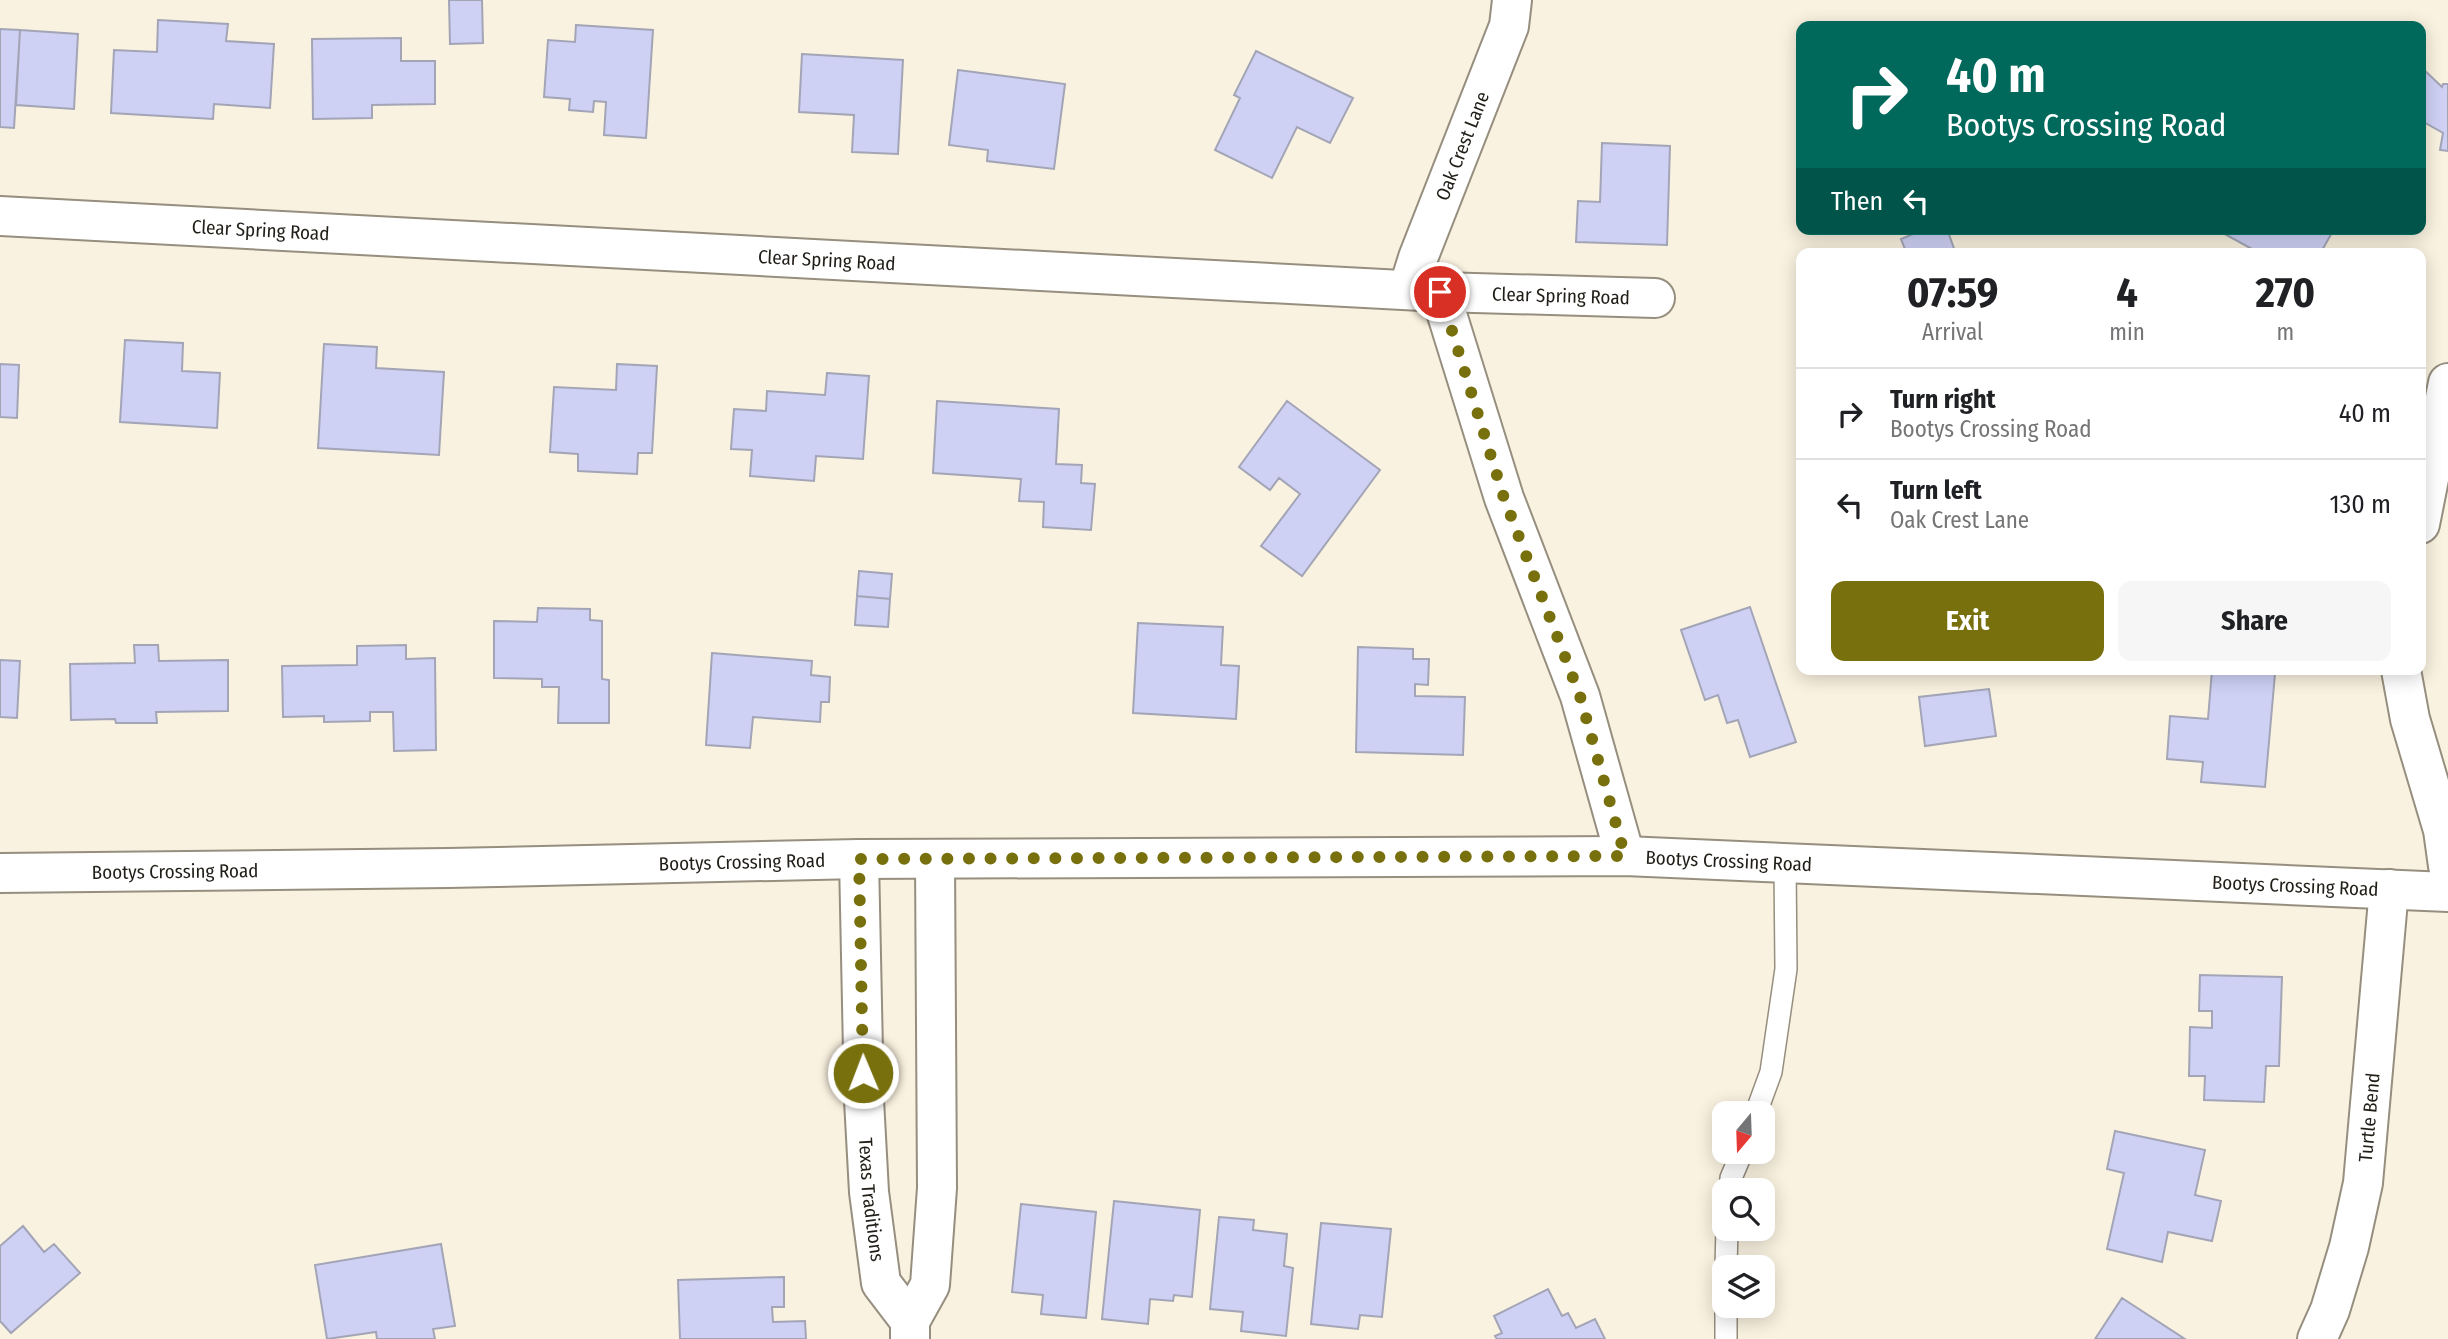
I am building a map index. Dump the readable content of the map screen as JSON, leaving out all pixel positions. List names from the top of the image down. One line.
{"streets":{"street":["Oak Crest Lane","Clear Spring Road","Bootys Crossing Road","Turtle Bend","Texas Traditions"]},"crossings":[["Oak Crest Lane","Clear Spring Road"],["Bootys Crossing Road","Turtle Bend"],["Bootys Crossing Road","Texas Traditions"]],"north":"bottom","page":{"turn":["40 m","Bootys Crossing Road"],"then":"Then","eta":["07:59","Arrival","4","min","270","m"],"list":[{"name":"Turn right","note":"Bootys Crossing Road","value":"40 m"},{"name":"Turn left","note":"Oak Crest Lane","value":"130 m"}],"buttons":["Exit","Share"]}}
